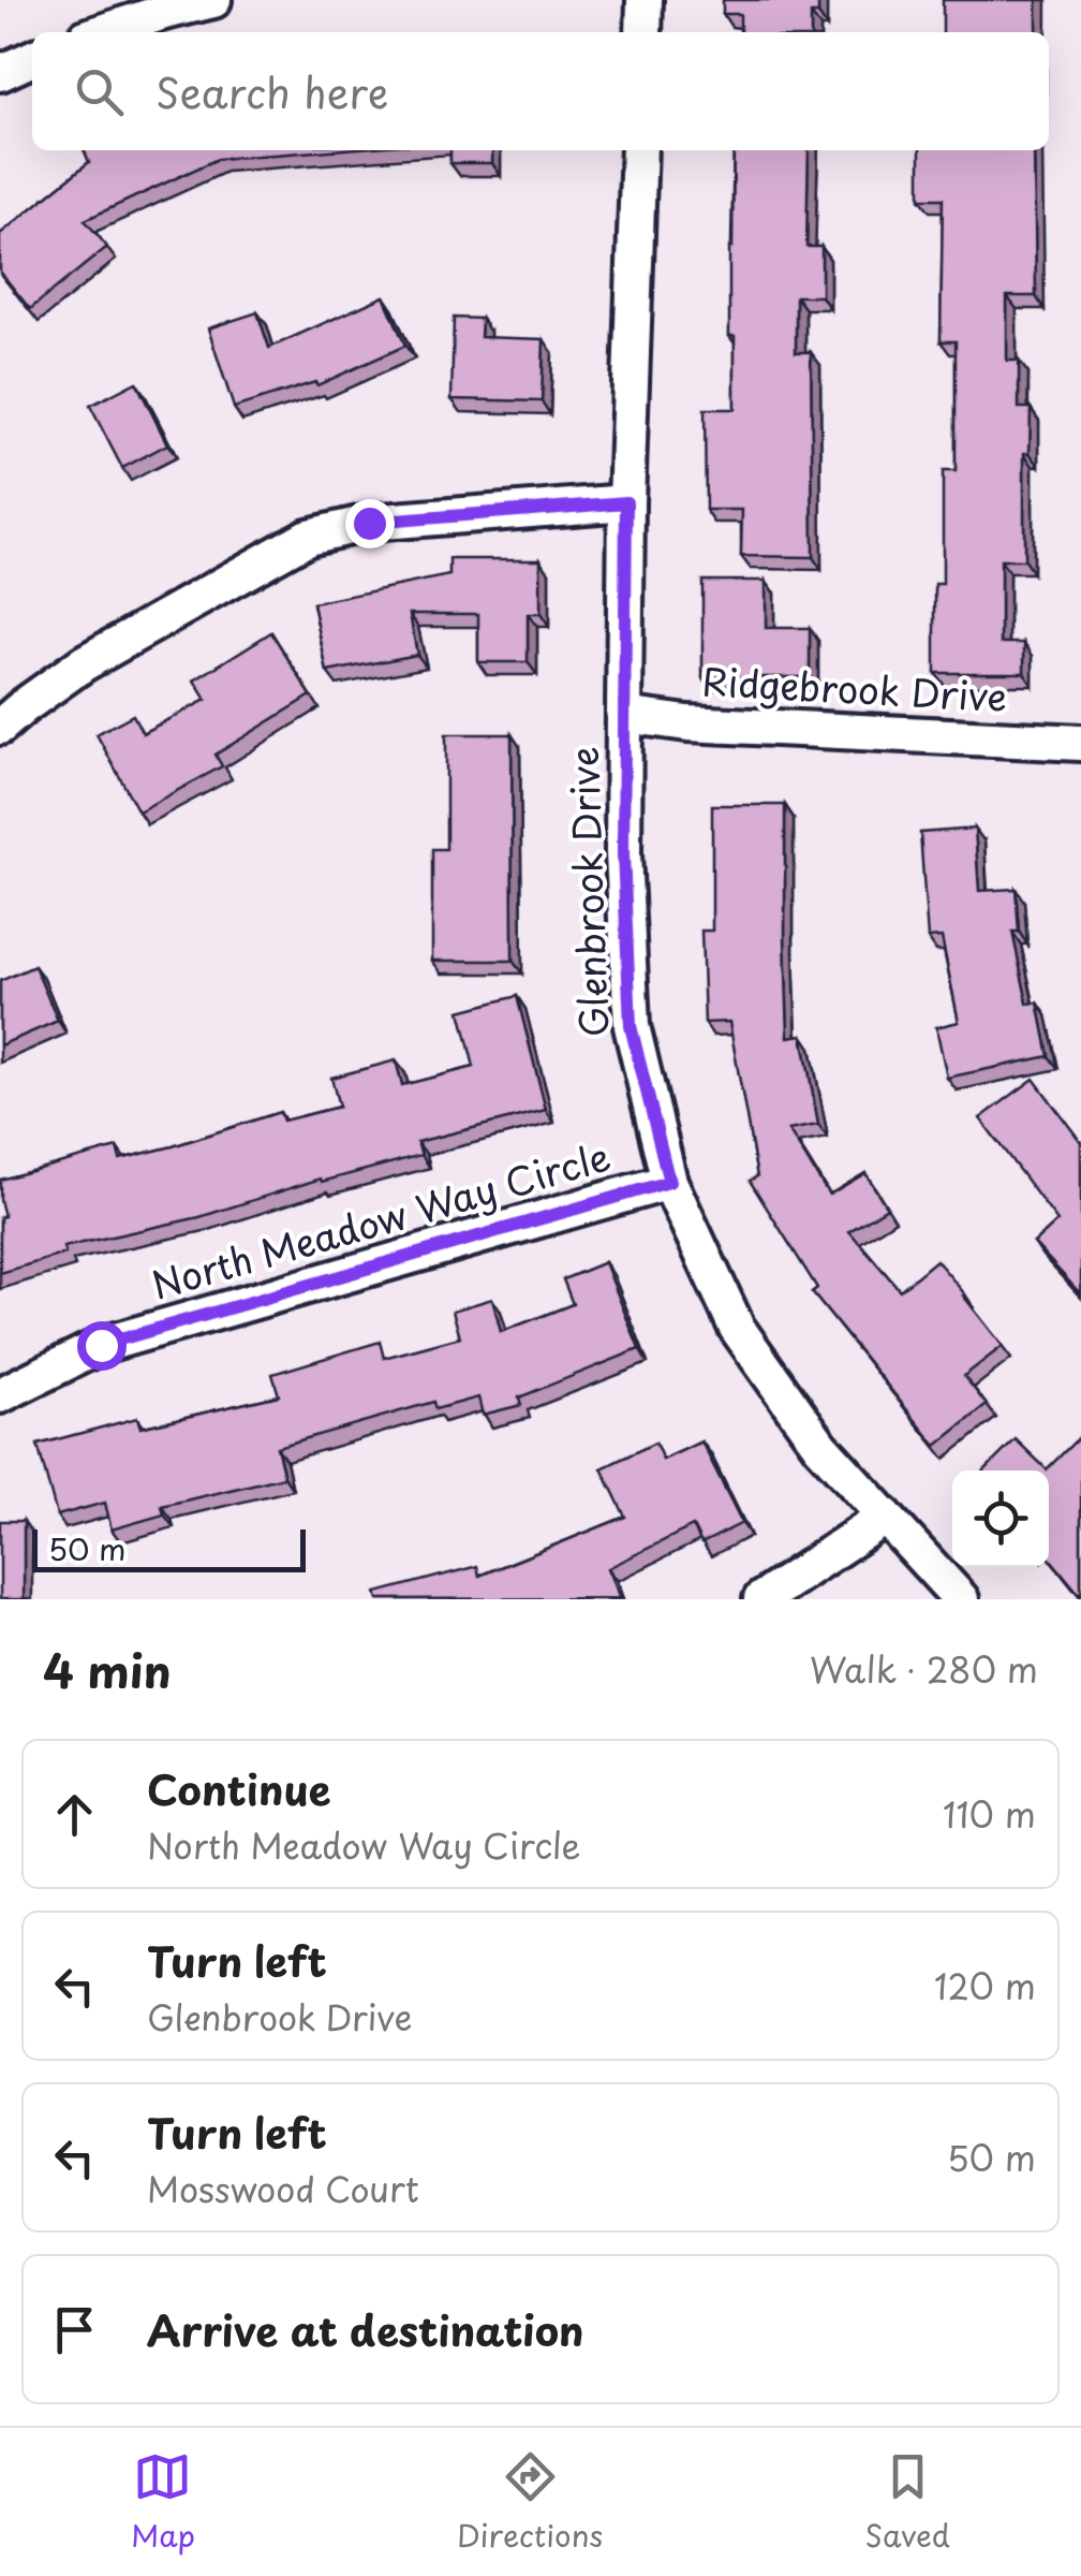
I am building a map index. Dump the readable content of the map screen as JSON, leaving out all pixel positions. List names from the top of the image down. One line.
{"streets":{"street":["Ridgebrook Drive","Glenbrook Drive","North Meadow Way Circle"]},"crossings":[["Ridgebrook Drive","Glenbrook Drive"],["Glenbrook Drive","North Meadow Way Circle"]],"scale_bar":"50 m","page":{"search":"Search here","scale":"50 m","heading":["4 min","Walk · 280 m"],"list":[["Continue","North Meadow Way Circle","110 m"],["Turn left","Glenbrook Drive","120 m"],["Turn left","Mosswood Court","50 m"],"Arrive at destination"],"nav":["Map","Directions","Saved"]}}
